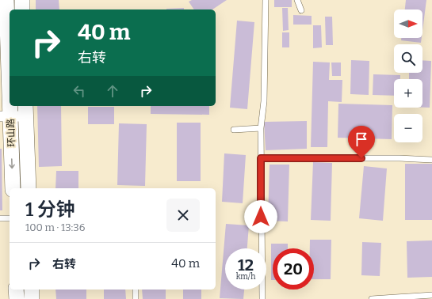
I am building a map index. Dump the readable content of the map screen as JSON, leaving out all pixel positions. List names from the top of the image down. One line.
{"streets":{"main road":["环山路"]},"north":"right","page":{"map_buttons":["+","−"],"turn":["40 m","右转"],"heading":["1 分钟","100 m · 13:36"],"list":[{"name":"右转","value":"40 m"}],"speed":"12 km/h","limit":"20"}}
